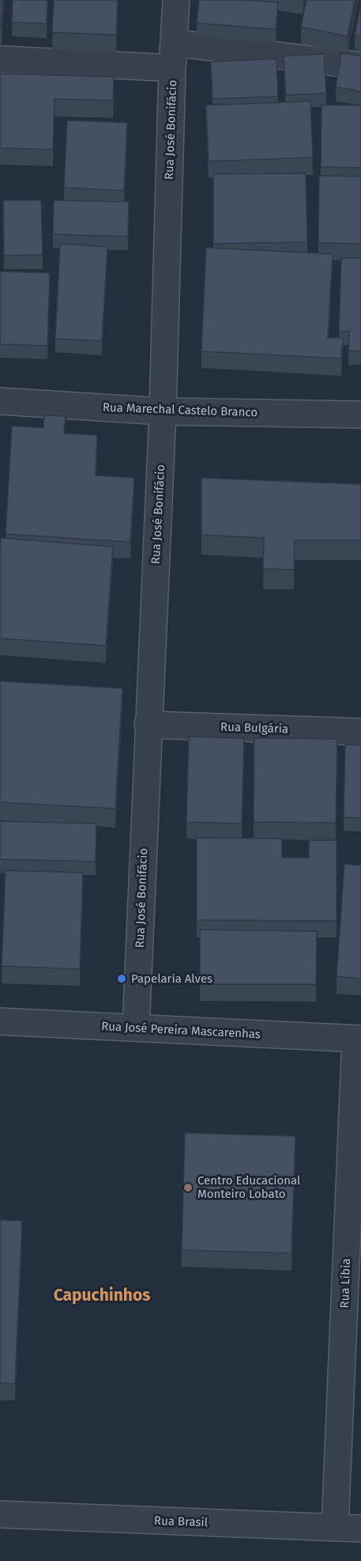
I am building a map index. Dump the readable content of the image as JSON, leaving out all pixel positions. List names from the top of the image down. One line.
{"streets":{"street":["Rua José Bonifácio","Rua Marechal Castelo Branco","Rua Bulgária","Rua José Pereira Mascarenhas","Rua Líbia","Rua Brasil"]},"crossings":[["Rua José Bonifácio","Rua Marechal Castelo Branco"],["Rua José Bonifácio","Rua Bulgária"],["Rua José Bonifácio","Rua José Pereira Mascarenhas"],["Rua José Pereira Mascarenhas","Rua Líbia"],["Rua Líbia","Rua Brasil"]],"districts":["Capuchinhos"],"places":["Papelaria Alves","Centro Educacional Monteiro Lobato"]}
